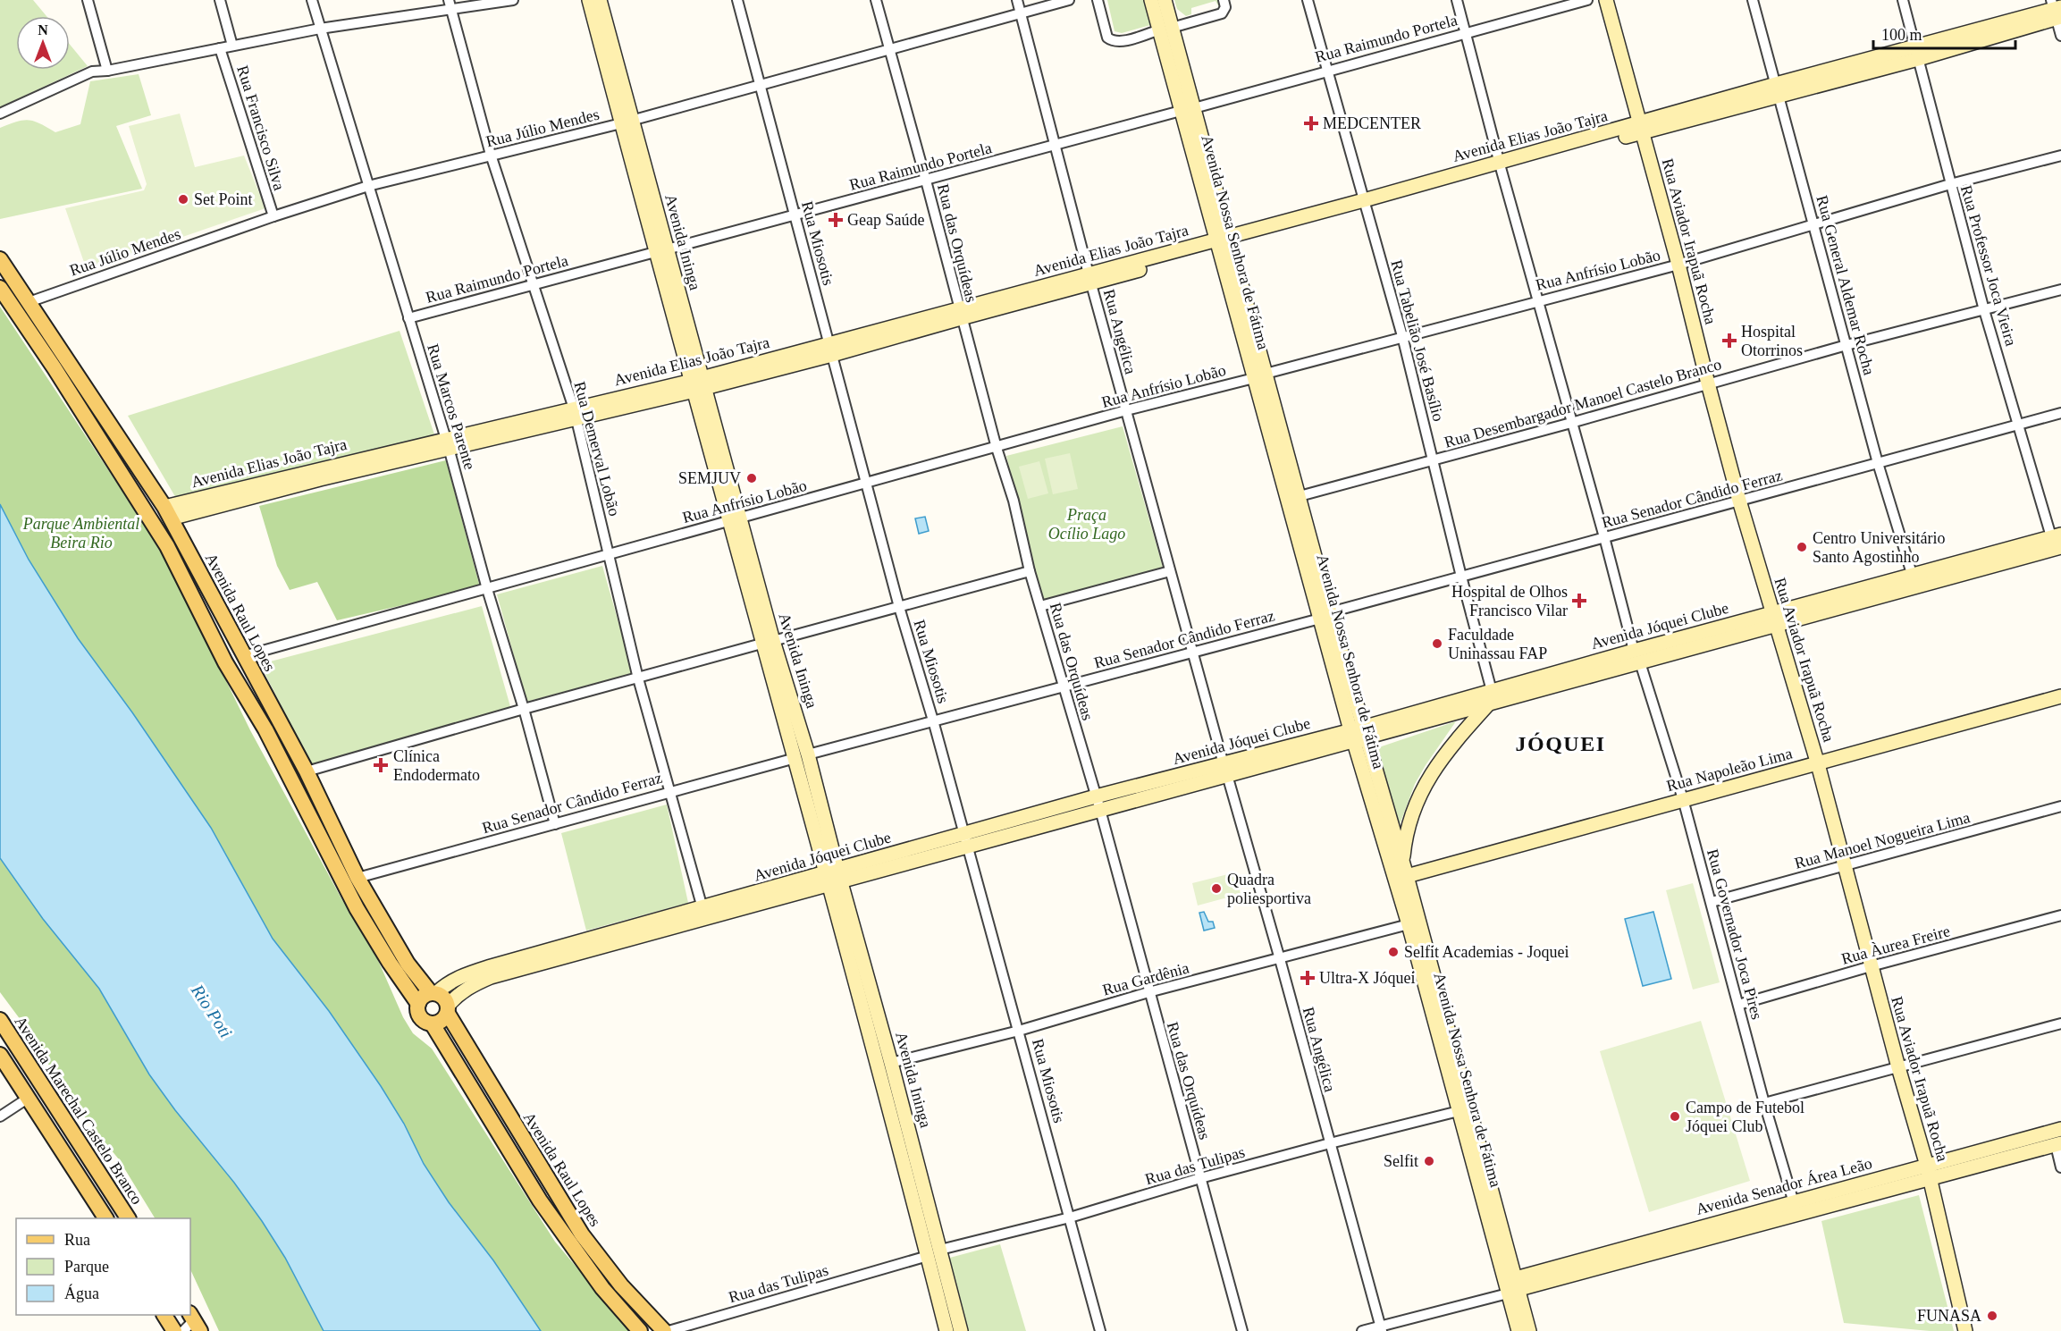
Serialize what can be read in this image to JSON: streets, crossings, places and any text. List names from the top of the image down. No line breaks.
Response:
{"streets":{"main road":["Avenida Elias João Tajra","Rua Aviador Irapuã Rocha","Avenida Ininga","Avenida Nossa Senhora de Fátima","Avenida Raul Lopes","Avenida Jóquei Clube","Rua Napoleão Lima","Avenida Marechal Castelo Branco","Avenida Senador Área Leão"],"street":["Rua Raimundo Portela","Rua Francisco Silva","Rua Júlio Mendes","Rua Miosotis","Rua das Orquídeas","Rua Professor Joca Vieira","Rua Anfrísio Lobão","Rua General Aldemar Rocha","Rua Angélica","Rua Tabelião José Basílio","Rua Desembargador Manoel Castelo Branco","Rua Marcos Parente","Rua Demerval Lobão","Rua Senador Cândido Ferraz","Rua Manoel Nogueira Lima","Rua Governador Joca Pires","Rua Àurea Freire","Rua Gardênia","Rua das Tulipas"]},"crossings":[["Rua Raimundo Portela","Avenida Ininga"],["Rua Raimundo Portela","Avenida Nossa Senhora de Fátima"],["Rua Raimundo Portela","Rua Miosotis"],["Rua Raimundo Portela","Rua das Orquídeas"],["Rua Raimundo Portela","Rua Angélica"],["Rua Raimundo Portela","Rua Tabelião José Basílio"],["Rua Raimundo Portela","Rua Marcos Parente"],["Rua Raimundo Portela","Rua Demerval Lobão"],["Rua Raimundo Portela","Rua Governador Joca Pires"],["Rua Francisco Silva","Rua Júlio Mendes"],["Rua Júlio Mendes","Avenida Ininga"],["Rua Júlio Mendes","Rua Miosotis"],["Rua Júlio Mendes","Rua das Orquídeas"],["Rua Júlio Mendes","Rua Angélica"],["Rua Júlio Mendes","Rua Marcos Parente"],["Rua Júlio Mendes","Rua Demerval Lobão"],["Rua Júlio Mendes","Avenida Raul Lopes"],["Avenida Elias João Tajra","Rua Aviador Irapuã Rocha"],["Avenida Elias João Tajra","Avenida Ininga"],["Avenida Elias João Tajra","Avenida Nossa Senhora de Fátima"],["Avenida Elias João Tajra","Rua Miosotis"],["Avenida Elias João Tajra","Rua das Orquídeas"],["Avenida Elias João Tajra","Rua Professor Joca Vieira"],["Avenida Elias João Tajra","Rua General Aldemar Rocha"],["Avenida Elias João Tajra","Rua Angélica"],["Avenida Elias João Tajra","Rua Tabelião José Basílio"],["Avenida Elias João Tajra","Rua Marcos Parente"],["Avenida Elias João Tajra","Rua Demerval Lobão"],["Avenida Elias João Tajra","Avenida Raul Lopes"],["Avenida Elias João Tajra","Rua Governador Joca Pires"],["Rua Aviador Irapuã Rocha","Rua Anfrísio Lobão"],["Rua Aviador Irapuã Rocha","Rua Desembargador Manoel Castelo Branco"],["Rua Aviador Irapuã Rocha","Rua Senador Cândido Ferraz"],["Rua Aviador Irapuã Rocha","Avenida Jóquei Clube"],["Rua Aviador Irapuã Rocha","Rua Napoleão Lima"],["Rua Aviador Irapuã Rocha","Rua Manoel Nogueira Lima"],["Rua Aviador Irapuã Rocha","Rua Àurea Freire"],["Rua Aviador Irapuã Rocha","Avenida Senador Área Leão"],["Avenida Ininga","Rua Anfrísio Lobão"],["Avenida Ininga","Rua Senador Cândido Ferraz"],["Avenida Ininga","Avenida Jóquei Clube"],["Avenida Ininga","Rua Gardênia"],["Avenida Ininga","Rua das Tulipas"],["Avenida Nossa Senhora de Fátima","Rua Anfrísio Lobão"],["Avenida Nossa Senhora de Fátima","Rua Desembargador Manoel Castelo Branco"],["Avenida Nossa Senhora de Fátima","Rua Senador Cândido Ferraz"],["Avenida Nossa Senhora de Fátima","Avenida Jóquei Clube"],["Avenida Nossa Senhora de Fátima","Rua Napoleão Lima"],["Avenida Nossa Senhora de Fátima","Rua Gardênia"],["Avenida Nossa Senhora de Fátima","Rua das Tulipas"],["Avenida Nossa Senhora de Fátima","Avenida Senador Área Leão"],["Rua Miosotis","Rua Anfrísio Lobão"],["Rua Miosotis","Rua Senador Cândido Ferraz"],["Rua Miosotis","Avenida Jóquei Clube"],["Rua Miosotis","Rua Gardênia"],["Rua Miosotis","Rua das Tulipas"],["Rua das Orquídeas","Rua Anfrísio Lobão"],["Rua das Orquídeas","Rua Senador Cândido Ferraz"],["Rua das Orquídeas","Avenida Jóquei Clube"],["Rua das Orquídeas","Rua Gardênia"],["Rua das Orquídeas","Rua das Tulipas"],["Rua Professor Joca Vieira","Rua Anfrísio Lobão"],["Rua Professor Joca Vieira","Rua Desembargador Manoel Castelo Branco"],["Rua Professor Joca Vieira","Rua Senador Cândido Ferraz"],["Rua Professor Joca Vieira","Avenida Jóquei Clube"],["Rua Anfrísio Lobão","Rua General Aldemar Rocha"],["Rua Anfrísio Lobão","Rua Angélica"],["Rua Anfrísio Lobão","Rua Tabelião José Basílio"],["Rua Anfrísio Lobão","Rua Marcos Parente"],["Rua Anfrísio Lobão","Rua Demerval Lobão"],["Rua Anfrísio Lobão","Avenida Raul Lopes"],["Rua Anfrísio Lobão","Rua Governador Joca Pires"],["Rua General Aldemar Rocha","Rua Desembargador Manoel Castelo Branco"],["Rua General Aldemar Rocha","Rua Senador Cândido Ferraz"],["Rua General Aldemar Rocha","Avenida Jóquei Clube"],["Rua Angélica","Rua Senador Cândido Ferraz"],["Rua Angélica","Avenida Jóquei Clube"],["Rua Angélica","Rua Gardênia"],["Rua Angélica","Rua das Tulipas"],["Rua Angélica","Avenida Senador Área Leão"],["Rua Tabelião José Basílio","Rua Desembargador Manoel Castelo Branco"],["Rua Tabelião José Basílio","Rua Senador Cândido Ferraz"],["Rua Tabelião José Basílio","Avenida Jóquei Clube"],["Rua Desembargador Manoel Castelo Branco","Rua Governador Joca Pires"],["Rua Marcos Parente","Rua Senador Cândido Ferraz"],["Rua Demerval Lobão","Rua Senador Cândido Ferraz"],["Rua Demerval Lobão","Avenida Jóquei Clube"],["Rua Senador Cândido Ferraz","Avenida Raul Lopes"],["Rua Senador Cândido Ferraz","Rua Governador Joca Pires"],["Avenida Raul Lopes","Avenida Jóquei Clube"],["Avenida Jóquei Clube","Rua Governador Joca Pires"],["Rua Napoleão Lima","Rua Governador Joca Pires"],["Rua Manoel Nogueira Lima","Rua Governador Joca Pires"],["Rua Governador Joca Pires","Rua Àurea Freire"],["Rua Governador Joca Pires","Avenida Senador Área Leão"]],"districts":["JÓQUEI"],"water":["Rio Poti"],"parks":["Praça Ocílio Lago","Parque Ambiental Beira Rio"],"places":{"health":["MEDCENTER","Geap Saúde","Hospital Otorrinos","Hospital de Olhos Francisco Vilar","Clínica Endodermato","Ultra-X Jóquei"],"other":["Set Point","SEMJUV","Centro Universitário Santo Agostinho","Faculdade Uninassau FAP","Quadra poliesportiva","Selfit Academias - Joquei","Campo de Futebol Jóquei Club","Selfit","FUNASA"]},"legend":["Rua","Parque","Água"],"scale_bar":"100 m","north":"top"}
